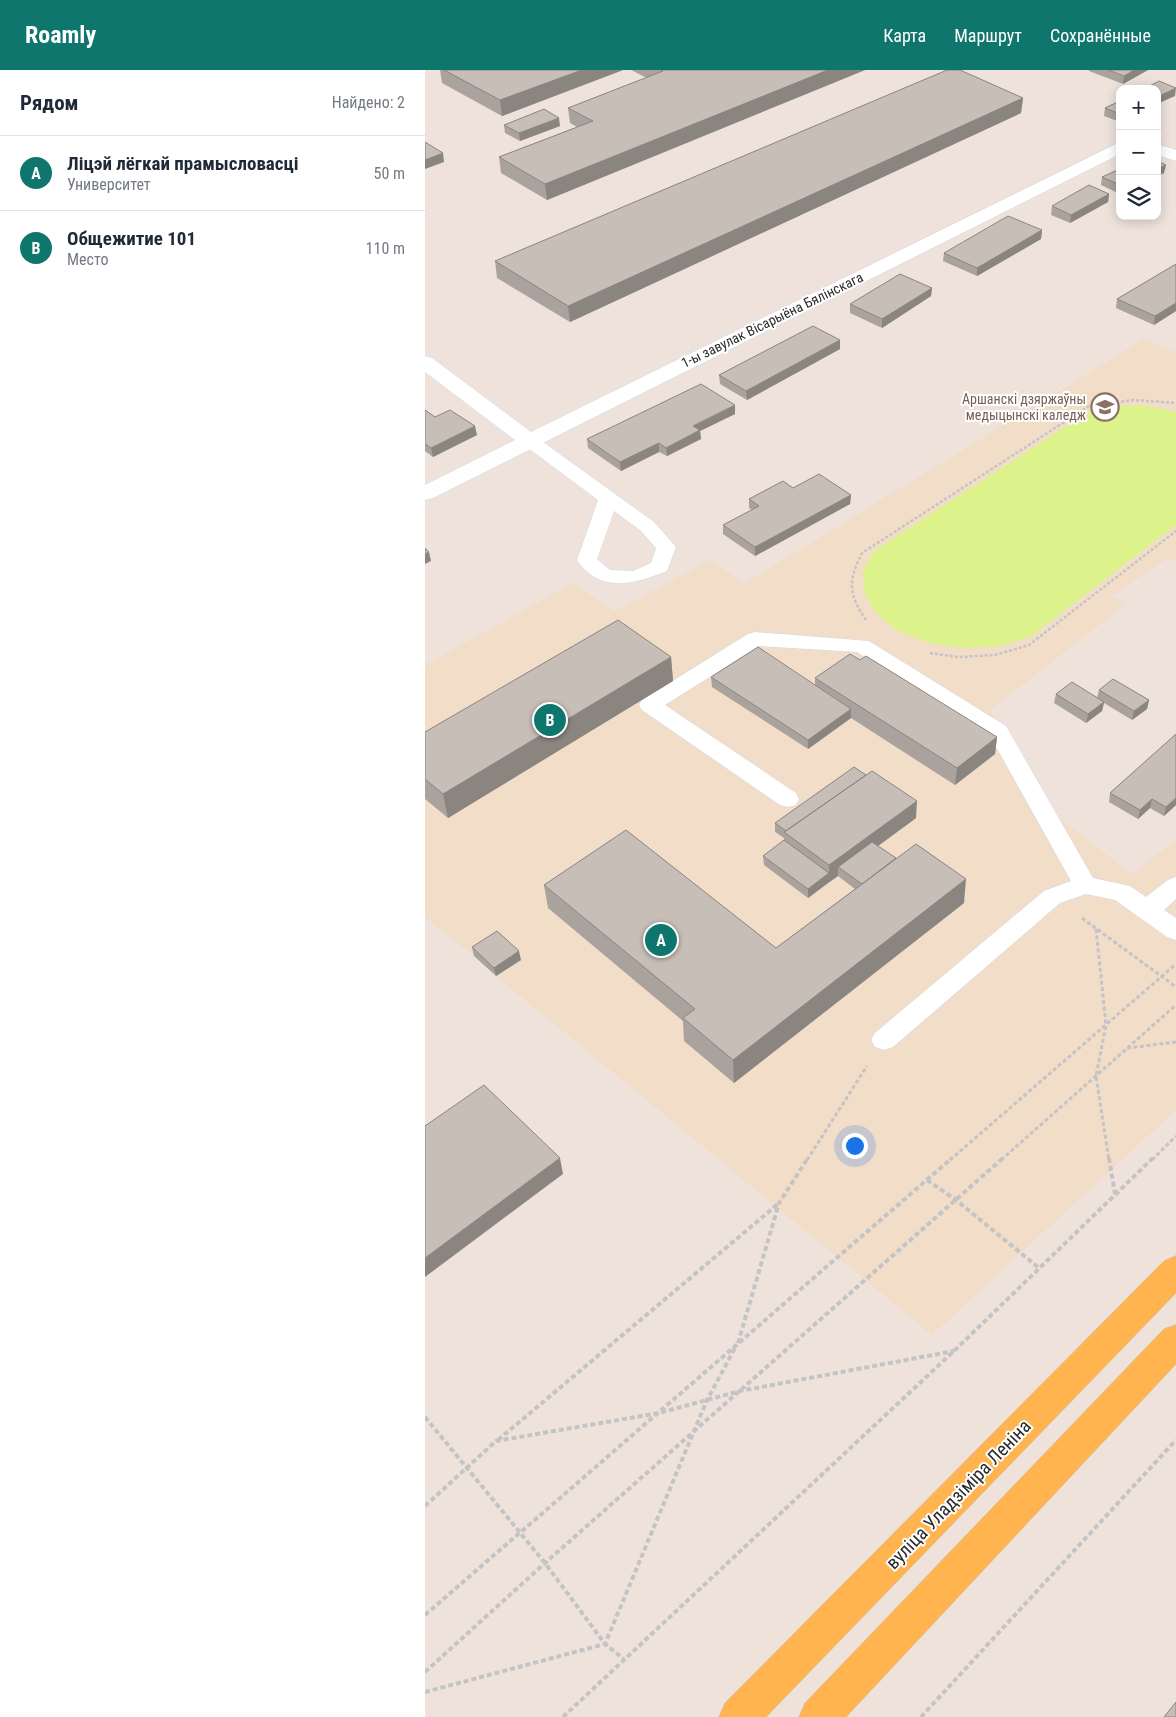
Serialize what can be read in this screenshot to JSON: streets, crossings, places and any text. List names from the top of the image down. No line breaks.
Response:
{"streets":{"main road":["вуліца Уладзіміра Леніна"],"street":["1-ы завулак Вісарыёна Бялінскага"]},"places":{"school or university":["Аршанскі дзяржаўны медыцынскі каледж"]},"page":{"header":"Roamly","nav":["Карта","Маршрут","Сохранённые"],"heading":["Рядом","Найдено: 2"],"map_buttons":["+","−"],"list":[{"mark":"A","name":"Ліцэй лёгкай прамысловасці","note":"Университет","value":"50 m"},{"mark":"B","name":"Общежитие 101","note":"Место","value":"110 m"}],"pins":["B","A"]}}
